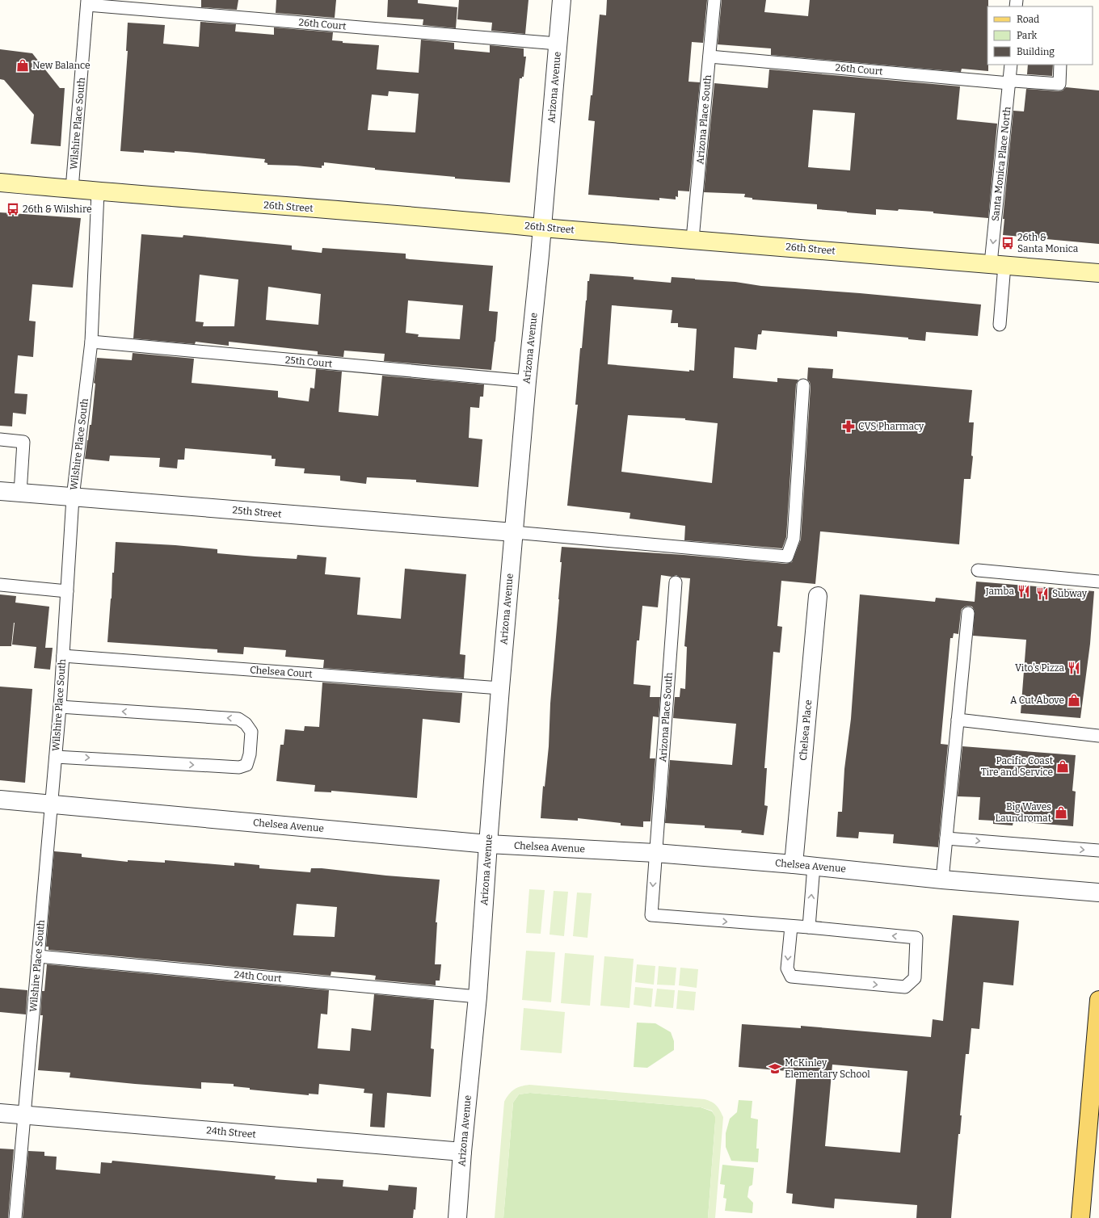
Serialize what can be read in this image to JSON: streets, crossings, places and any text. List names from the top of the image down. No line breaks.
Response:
{"streets":{"main road":["26th Street"],"street":["Arizona Avenue","25th Street","Chelsea Place","Chelsea Avenue","24th Street"],"lane":["26th Court","Arizona Place South","Wilshire Place South","Santa Monica Place North","25th Court","Chelsea Court","24th Court"]},"crossings":[["26th Court","Arizona Avenue"],["26th Court","Arizona Place South"],["26th Court","Wilshire Place South"],["26th Court","Santa Monica Place North"],["Arizona Avenue","26th Street"],["Arizona Avenue","25th Court"],["Arizona Avenue","25th Street"],["Arizona Avenue","Chelsea Court"],["Arizona Avenue","Chelsea Avenue"],["Arizona Avenue","24th Court"],["Arizona Avenue","24th Street"],["Arizona Place South","26th Street"],["Arizona Place South","Chelsea Avenue"],["Wilshire Place South","26th Street"],["Wilshire Place South","25th Court"],["Wilshire Place South","25th Street"],["Wilshire Place South","Chelsea Court"],["Wilshire Place South","Chelsea Avenue"],["Wilshire Place South","24th Court"],["Wilshire Place South","24th Street"],["Santa Monica Place North","26th Street"],["Chelsea Place","Chelsea Avenue"]],"one_way":["Santa Monica Place North"],"places":{"shop":["New Balance","A Cut Above","Pacific Coast Tire and Service","Big Waves Laundromat"],"bus stop":["26th & Wilshire","26th & Santa Monica"],"pharmacy":["CVS Pharmacy"],"restaurant":["Jamba","Subway","Vito's Pizza"],"school or university":["McKinley Elementary School"]},"legend":["Road","Park","Building"]}
